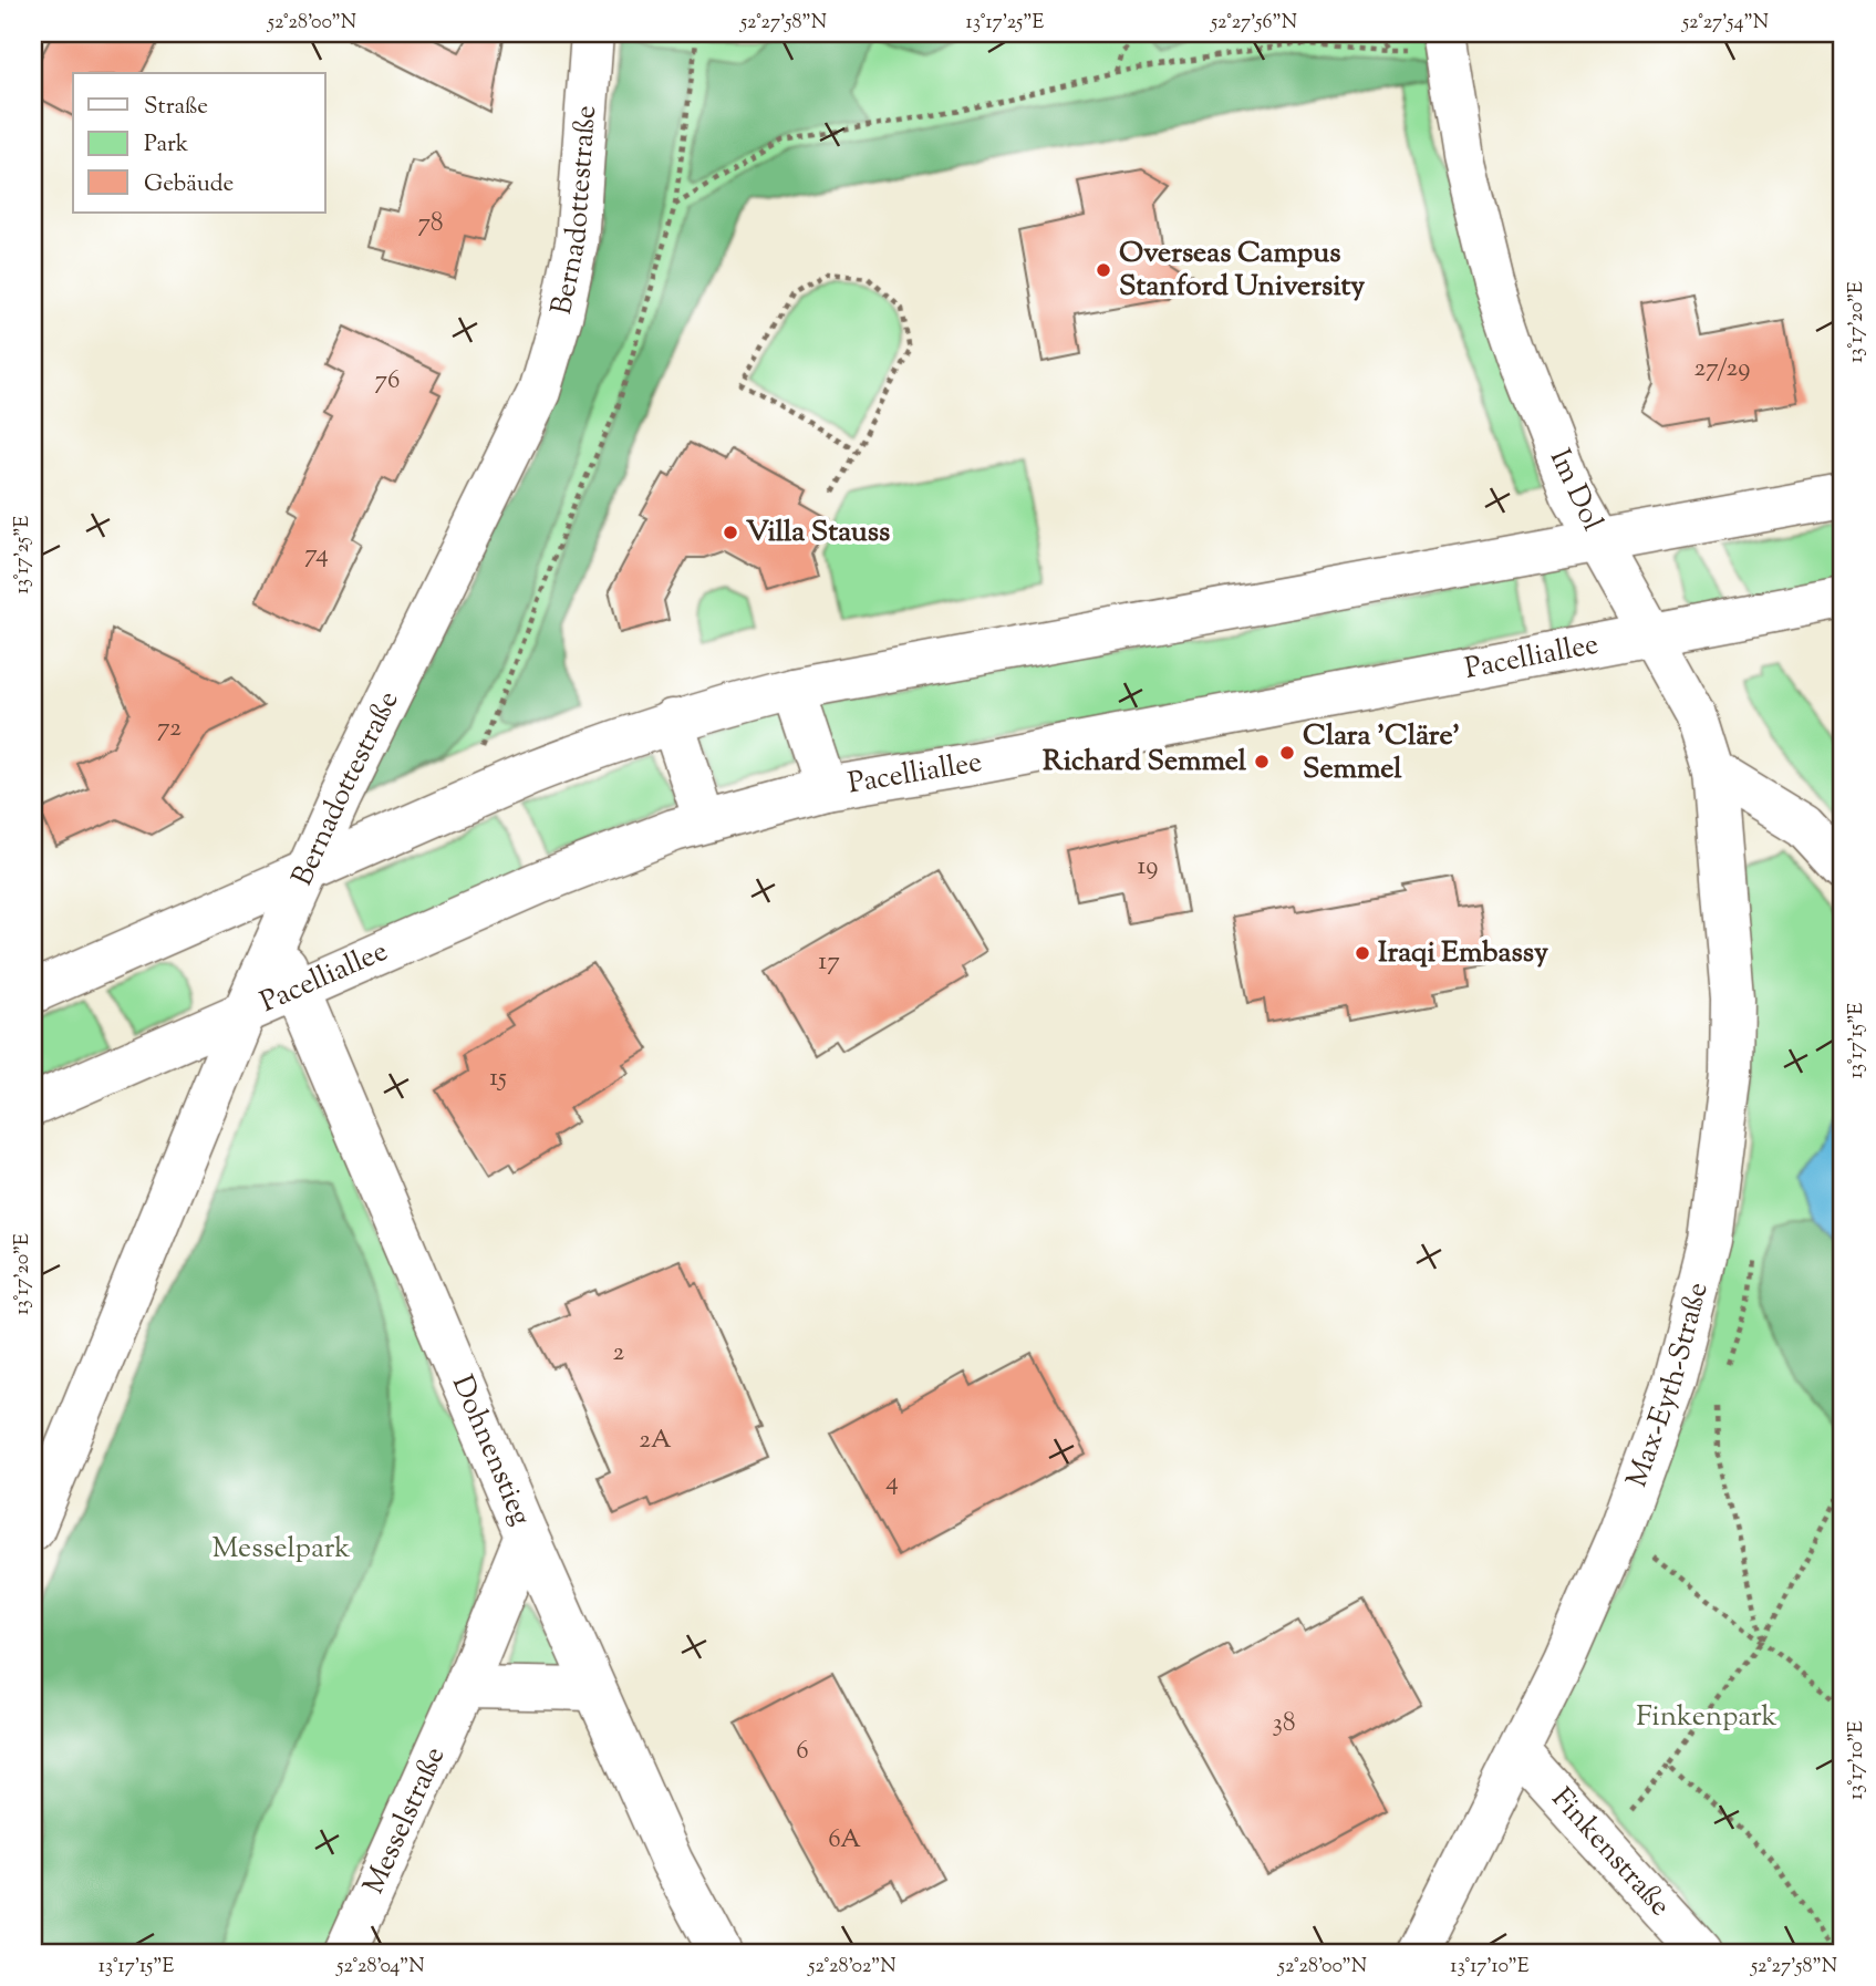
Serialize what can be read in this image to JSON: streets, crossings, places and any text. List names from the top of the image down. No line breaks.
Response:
{"streets":{"street":["Bernadottestraße","Im Dol","Pacelliallee","Max-Eyth-Straße","Dohnenstieg","Messelstraße","Finkenstraße"]},"crossings":[["Bernadottestraße","Pacelliallee"],["Bernadottestraße","Dohnenstieg"],["Im Dol","Pacelliallee"],["Im Dol","Max-Eyth-Straße"],["Pacelliallee","Dohnenstieg"],["Max-Eyth-Straße","Finkenstraße"],["Dohnenstieg","Messelstraße"]],"parks":["Messelpark","Finkenpark"],"places":["Overseas Campus Stanford University","Villa Stauss","Clara 'Cläre' Semmel","Richard Semmel","Iraqi Embassy"],"house_numbers":["78","27/29","76","74","72","19","17","15","2","2A","4","38","6","6A"],"legend":["Straße","Park","Gebäude"],"coordinates":["52°28'00\"N","52°27'58\"N","13°17'25\"E","52°27'56\"N","52°27'54\"N","13°17'20\"E","13°17'15\"E","13°17'10\"E","52°28'04\"N","52°28'02\"N"]}
